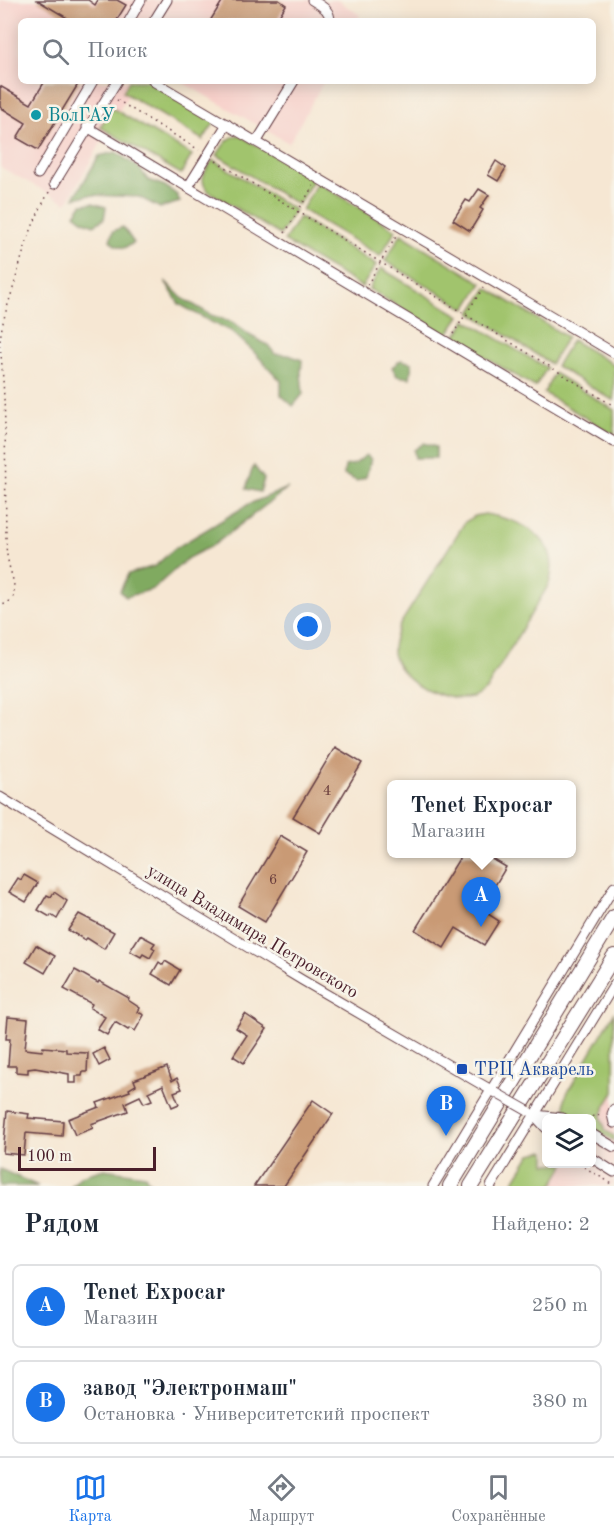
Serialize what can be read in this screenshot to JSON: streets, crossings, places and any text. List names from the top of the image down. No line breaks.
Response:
{"streets":{"street":["улица Владимира Петровского"]},"places":{"other":["ВолГАУ"],"transit":["ТРЦ Акварель"]},"house_numbers":["4","6"],"scale_bar":"100 m","page":{"search":"Поиск","popup":["Tenet Expocar","Магазин"],"pins":["A","B"],"scale":"100 m","heading":["Рядом","Найдено: 2"],"list":[{"mark":"A","name":"Tenet Expocar","note":"Магазин","value":"250 m"},{"mark":"B","name":"завод \"Электронмаш\"","note":"Остановка · Университетский проспект","value":"380 m"}],"nav":["Карта","Маршрут","Сохранённые"]}}
